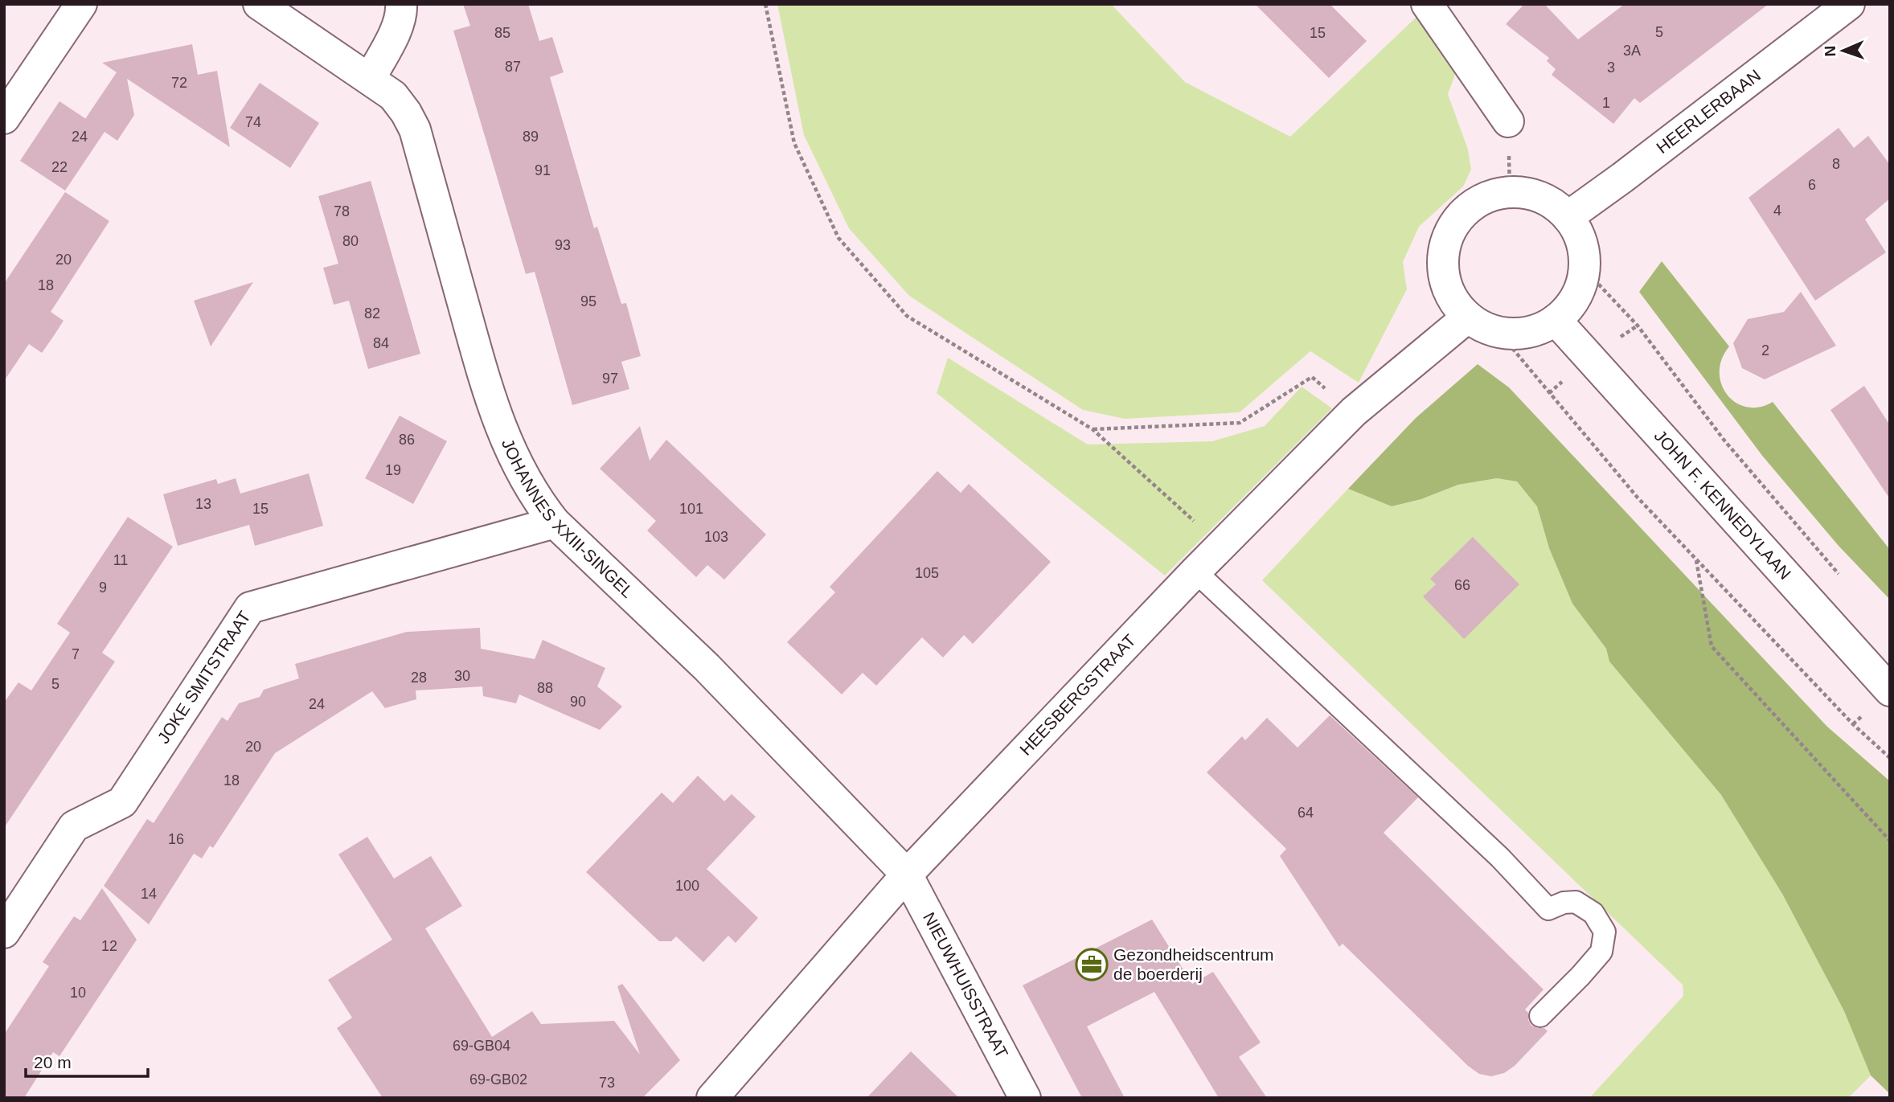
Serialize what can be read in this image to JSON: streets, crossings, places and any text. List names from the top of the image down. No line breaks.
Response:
{"streets":{"street":["HEERLERBAAN","JOHN F. KENNEDYLAAN","JOHANNES XXIII-SINGEL","JOKE SMITSTRAAT","HEESBERGSTRAAT","NIEUWHUISSTRAAT"]},"crossings":[["HEERLERBAAN","JOHN F. KENNEDYLAAN"],["HEERLERBAAN","HEESBERGSTRAAT"],["JOHN F. KENNEDYLAAN","HEESBERGSTRAAT"],["JOHANNES XXIII-SINGEL","JOKE SMITSTRAAT"],["JOHANNES XXIII-SINGEL","HEESBERGSTRAAT"],["JOHANNES XXIII-SINGEL","NIEUWHUISSTRAAT"],["HEESBERGSTRAAT","NIEUWHUISSTRAAT"]],"places":{"office":["Gezondheidscentrum de boerderij"]},"house_numbers":["5","85","15","3A","87","3","72","1","74","24","89","8","22","91","6","4","78","80","93","20","18","95","82","84","2","97","86","19","13","15","101","103","11","105","66","9","7","30","28","5","88","90","24","20","18","64","16","100","14","12","10","69-GB04","69-GB02","73"],"scale_bar":"20 m","north":"left"}
